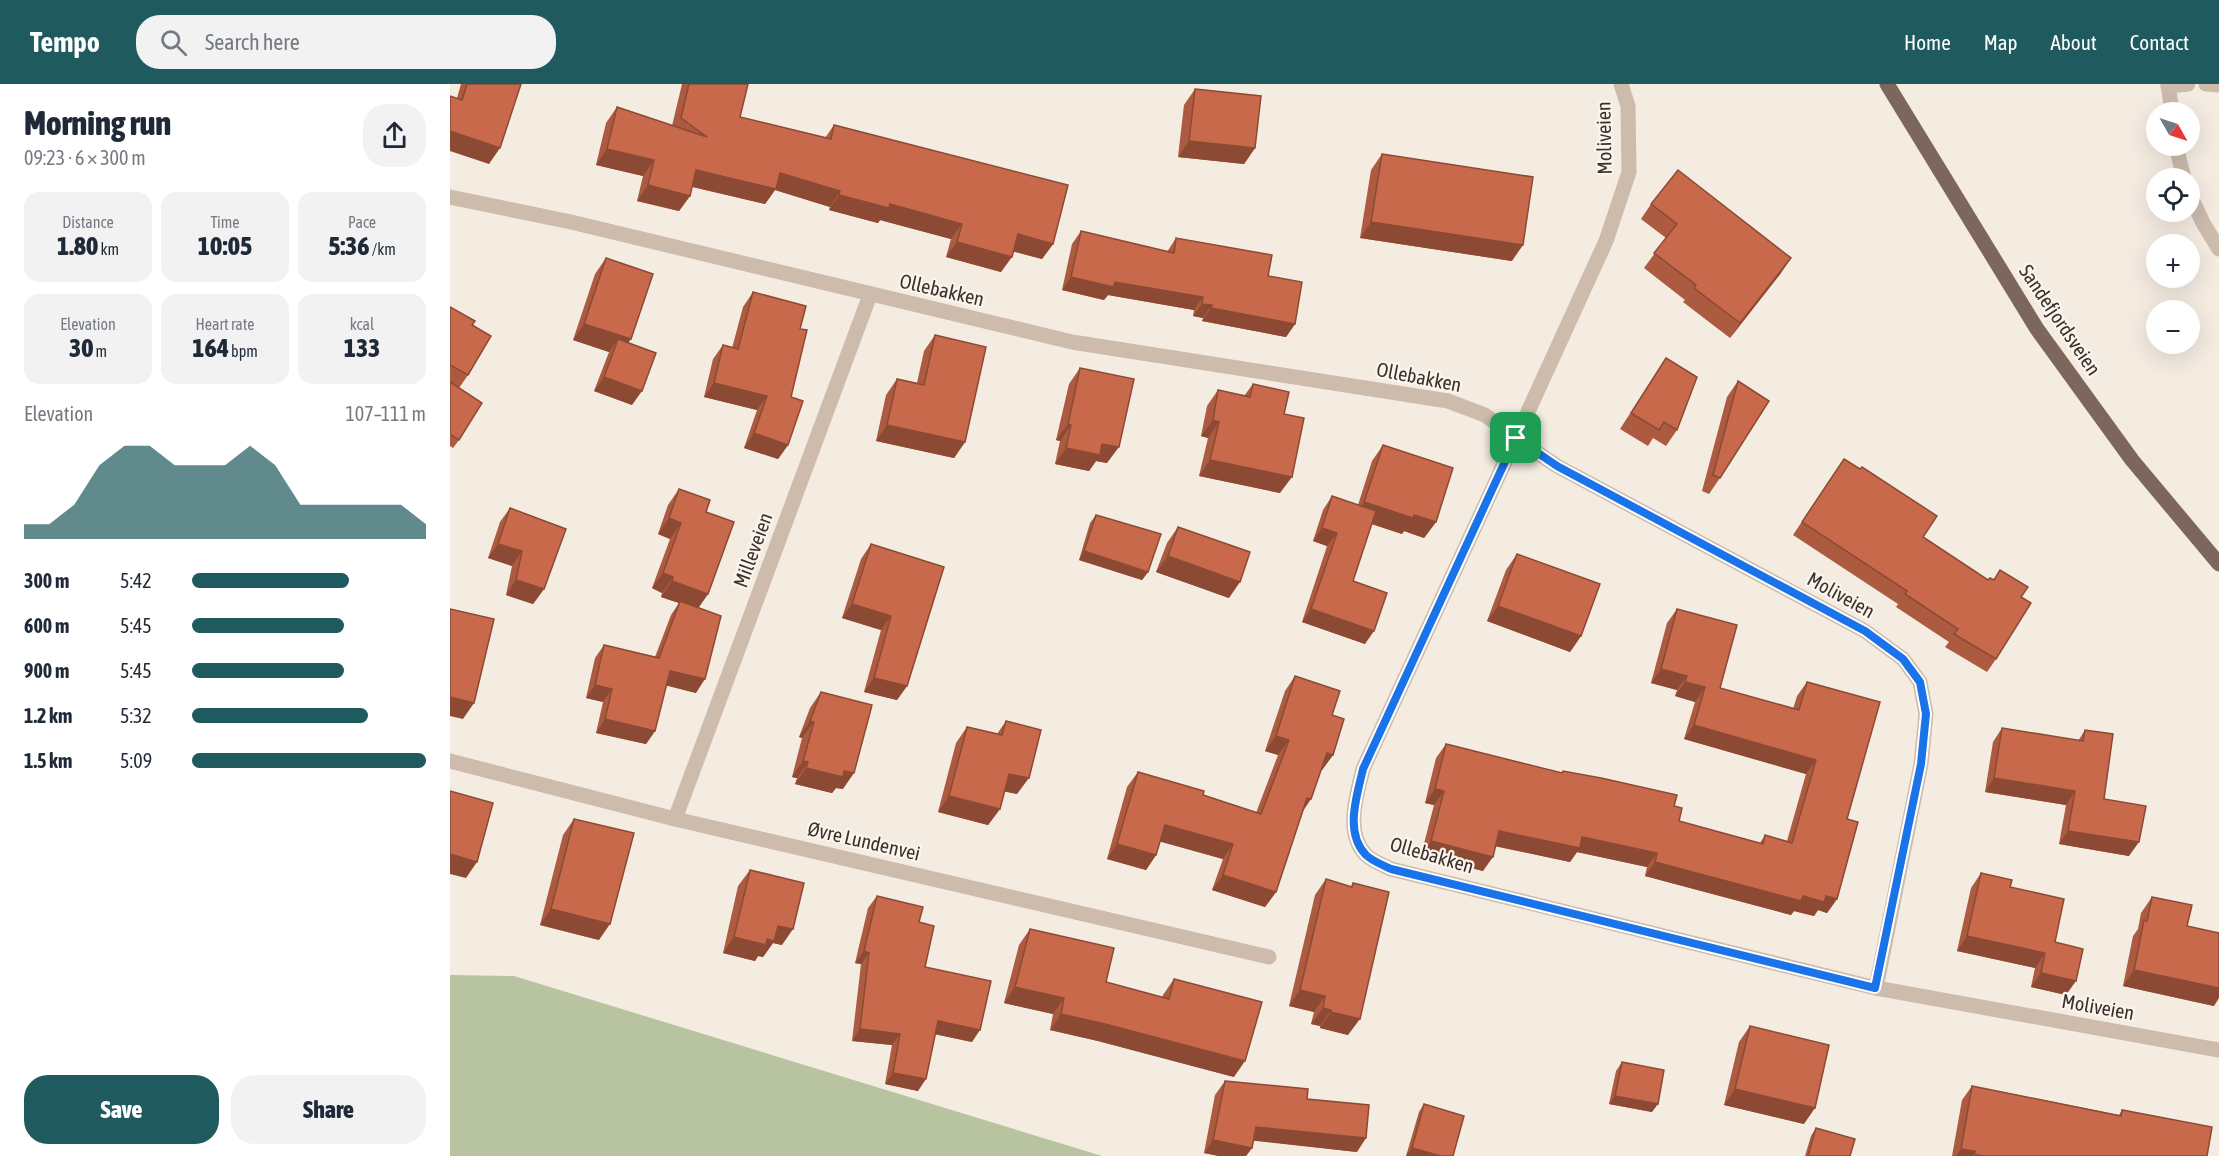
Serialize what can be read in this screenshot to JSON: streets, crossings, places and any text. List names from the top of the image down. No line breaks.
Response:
{"streets":{"main road":["Sandefjordsveien"],"street":["Moliveien","Ollebakken","Milleveien","Øvre Lundenvei"]},"crossings":[["Moliveien","Ollebakken"],["Ollebakken","Milleveien"],["Milleveien","Øvre Lundenvei"]],"north":"bottom right","page":{"header":"Tempo","search":"Search here","nav":["Home","Map","About","Contact"],"heading":["Morning run","09:23 · 6 × 300 m"],"map_buttons":["+","−"],"stats":[["Distance","1.80 km"],["Time","10:05"],["Pace","5:36 /km"],["Elevation","30 m"],["Heart rate","164 bpm"],["kcal","133"]],"chart":["Elevation","107–111 m"],"list":[{"name":"300 m","note":"5:42"},{"name":"600 m","note":"5:45"},{"name":"900 m","note":"5:45"},{"name":"1.2 km","note":"5:32"},{"name":"1.5 km","note":"5:09"}],"buttons":["Save","Share"]}}
